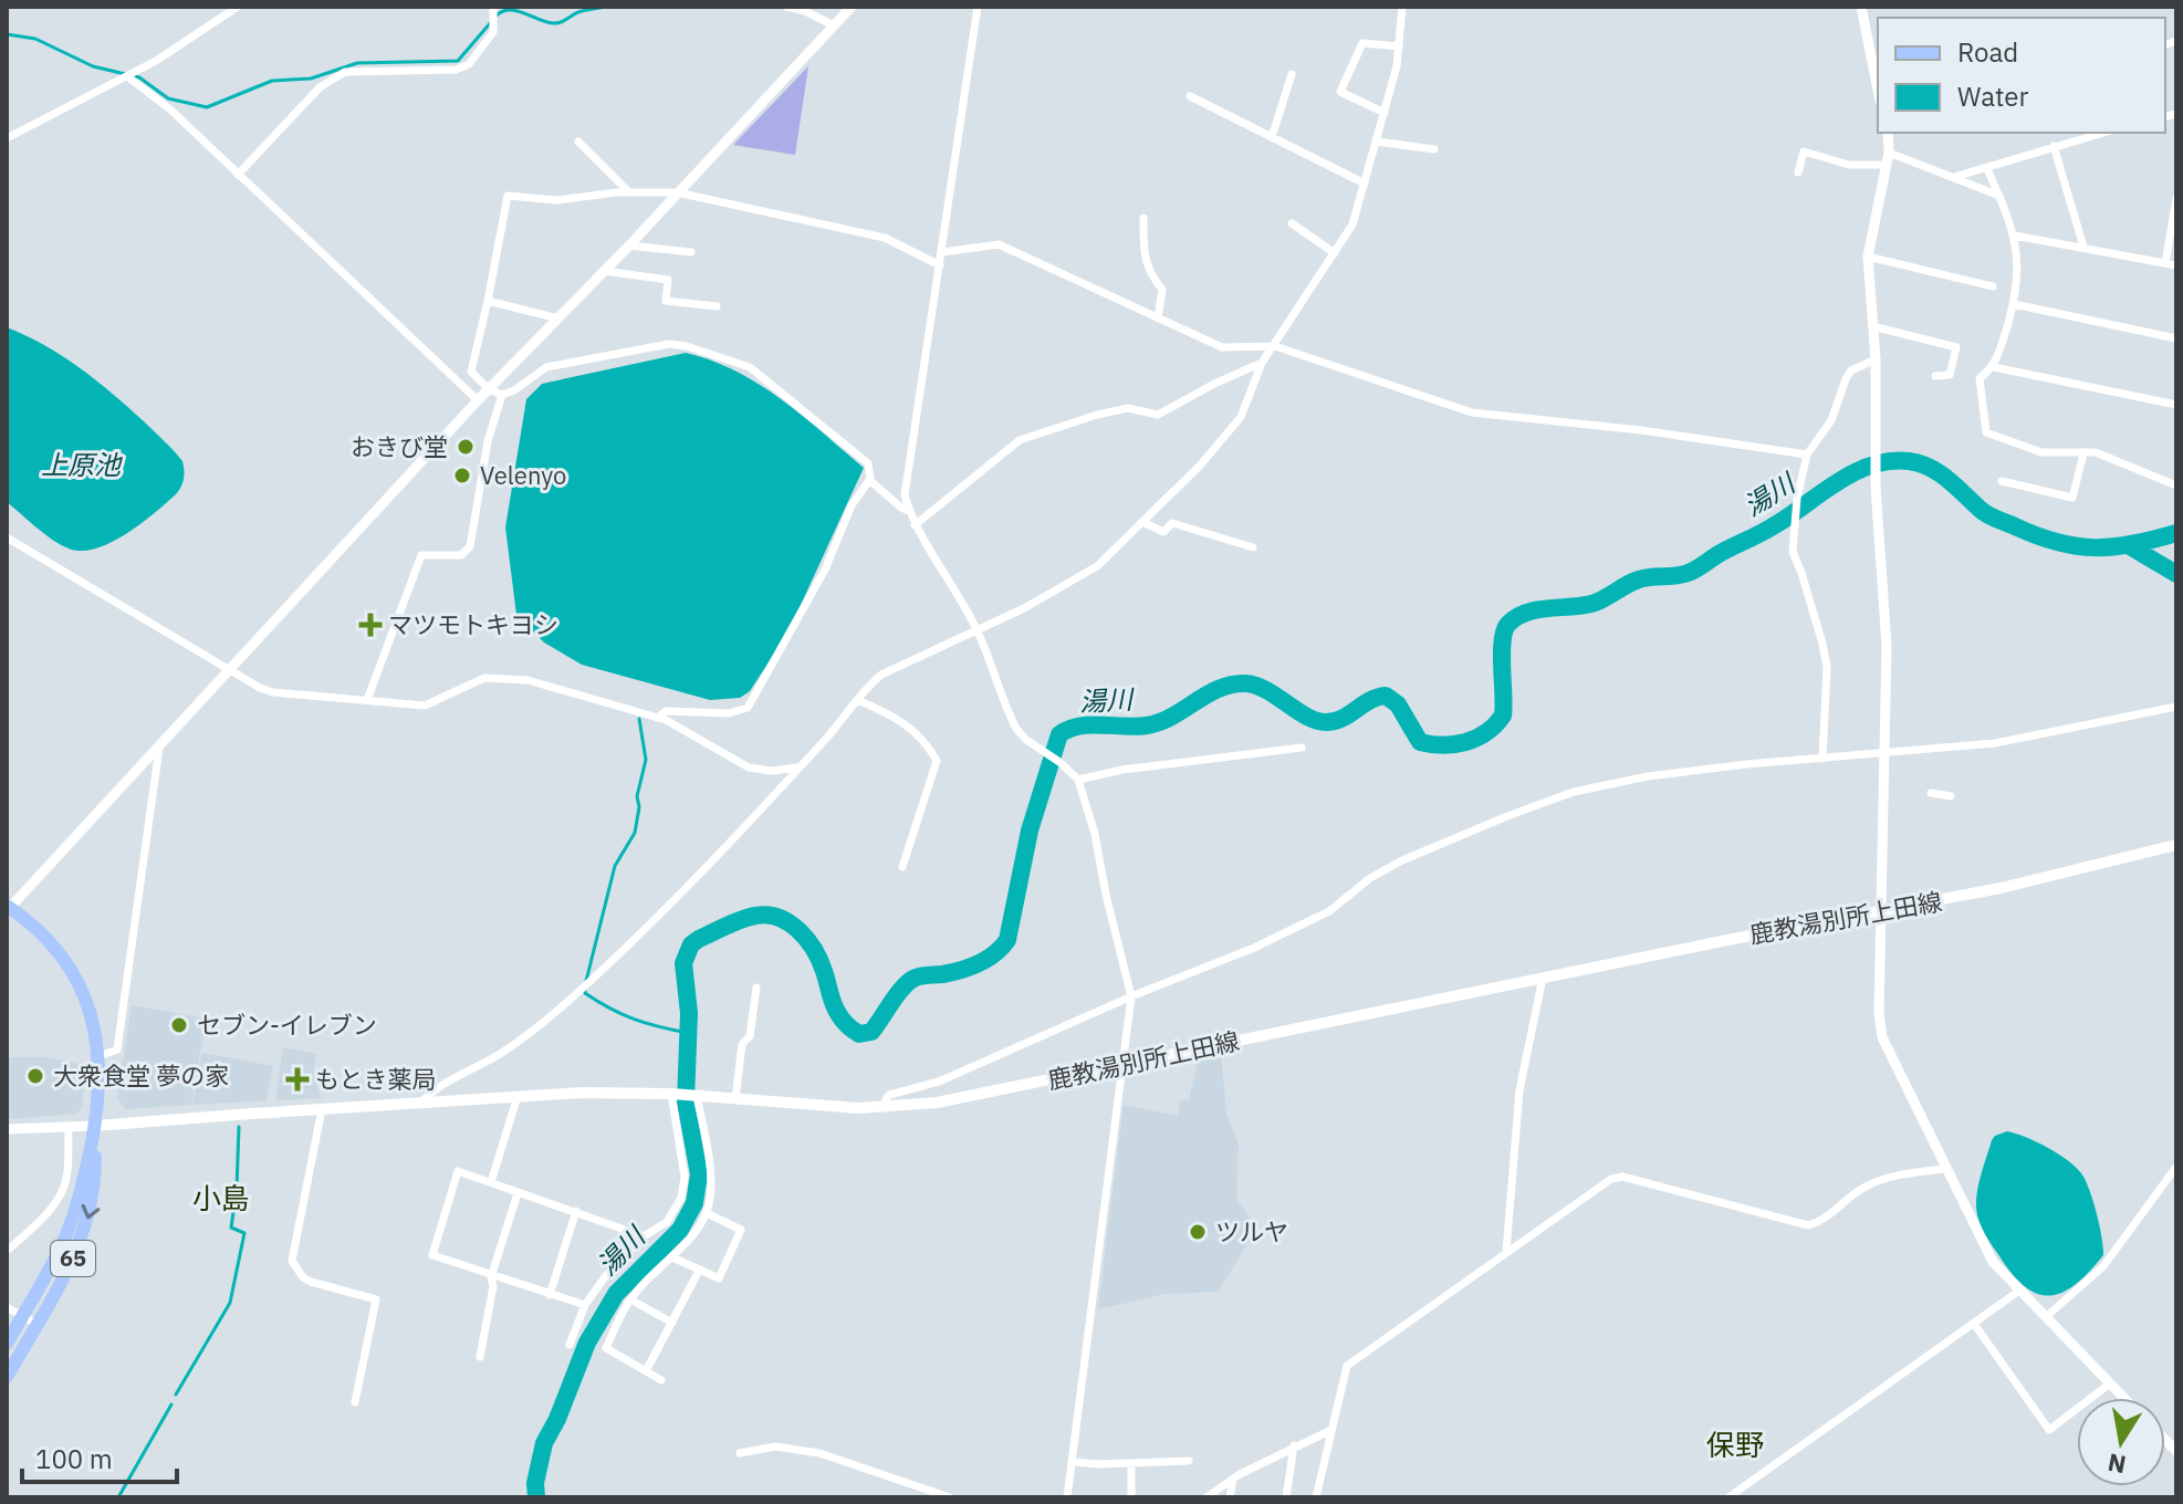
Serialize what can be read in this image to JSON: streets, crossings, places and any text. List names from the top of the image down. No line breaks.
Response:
{"streets":{"main road":["鹿教湯別所上田線","65"]},"crossings":[["鹿教湯別所上田線","65"]],"districts":["小島","保野"],"water":["上原池","湯川"],"places":{"other":["おきび堂","Velenyo","セブン-イレブン","大衆食堂 夢の家","ツルヤ"],"health":["マツモトキヨシ","もとき薬局"]},"legend":["Road","Water"],"scale_bar":"100 m","north":"bottom"}
